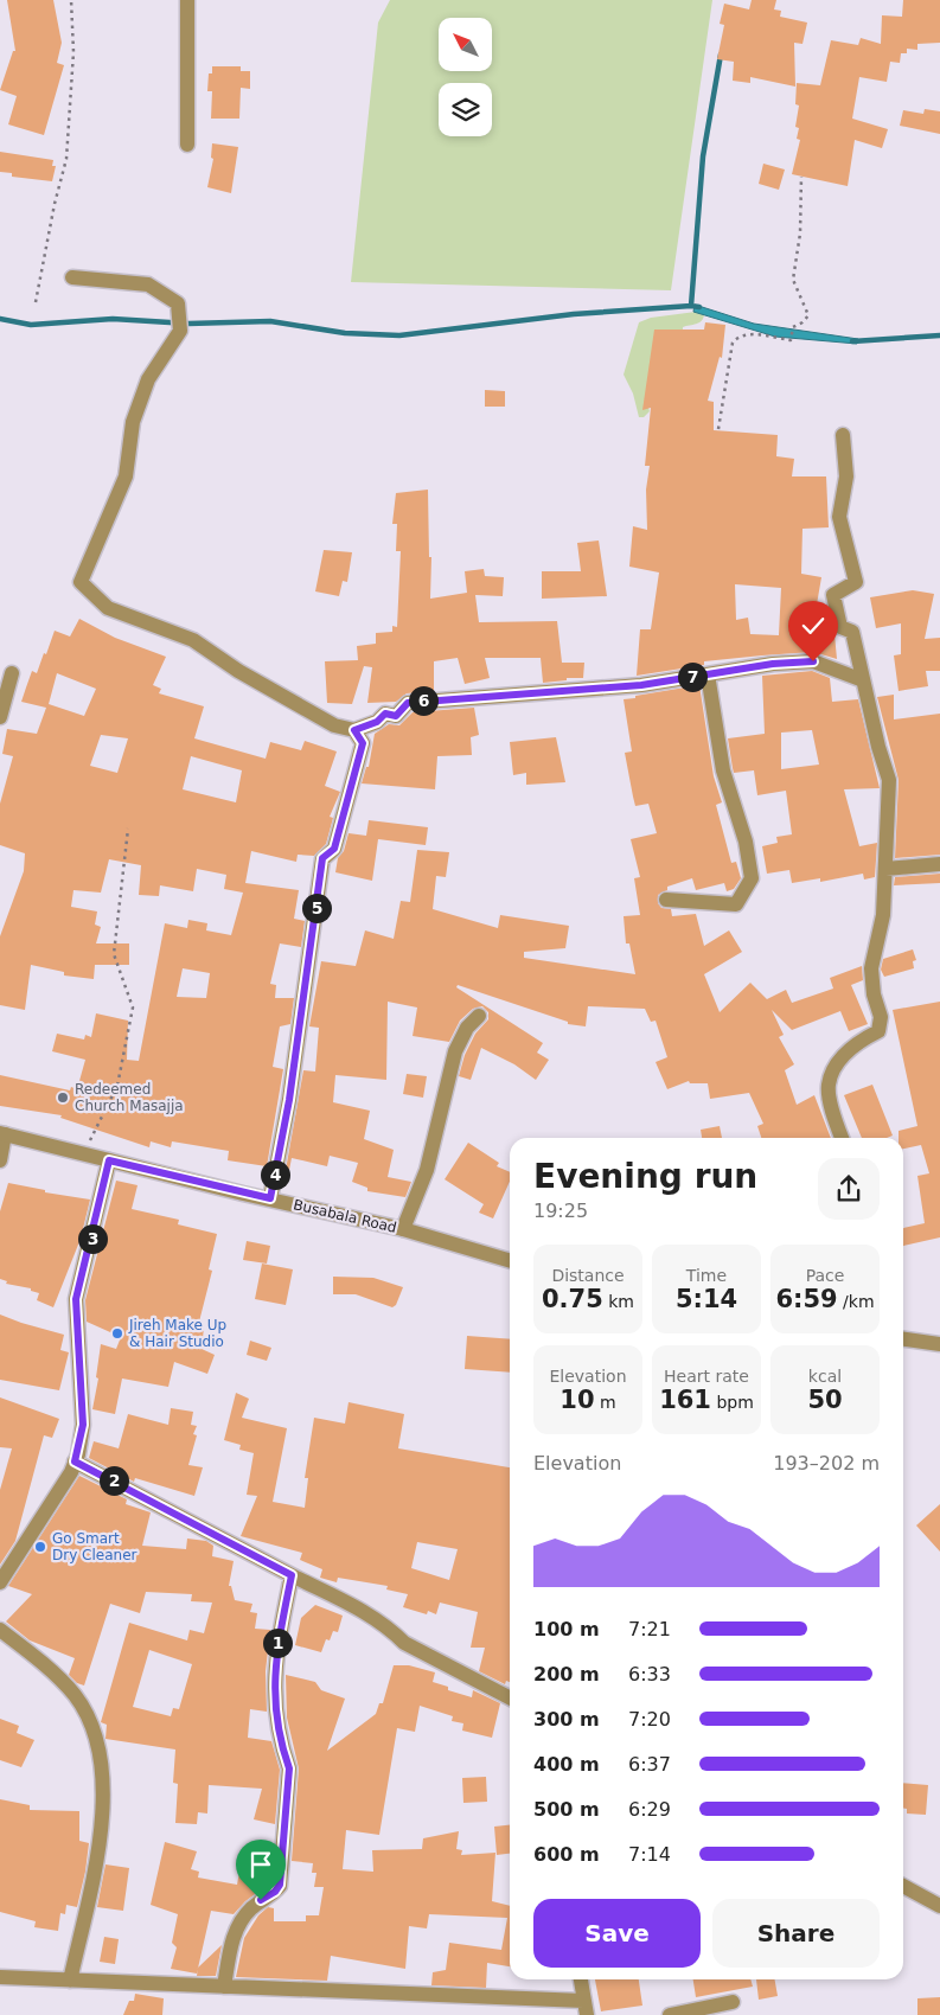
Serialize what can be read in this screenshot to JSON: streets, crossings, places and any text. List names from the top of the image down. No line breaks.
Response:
{"streets":{"street":["Busabala Road"]},"places":["Redeemed Church Masajja","Jireh Make Up & Hair Studio","Go Smart Dry Cleaner"],"north":"top left","page":{"pins":["7","6","5","4","3","2","1"],"heading":["Evening run","19:25"],"stats":[["Distance","0.75 km"],["Time","5:14"],["Pace","6:59 /km"],["Elevation","10 m"],["Heart rate","161 bpm"],["kcal","50"]],"chart":["Elevation","193–202 m"],"list":[{"name":"100 m","note":"7:21"},{"name":"200 m","note":"6:33"},{"name":"300 m","note":"7:20"},{"name":"400 m","note":"6:37"},{"name":"500 m","note":"6:29"},{"name":"600 m","note":"7:14"}],"buttons":["Save","Share"]}}
